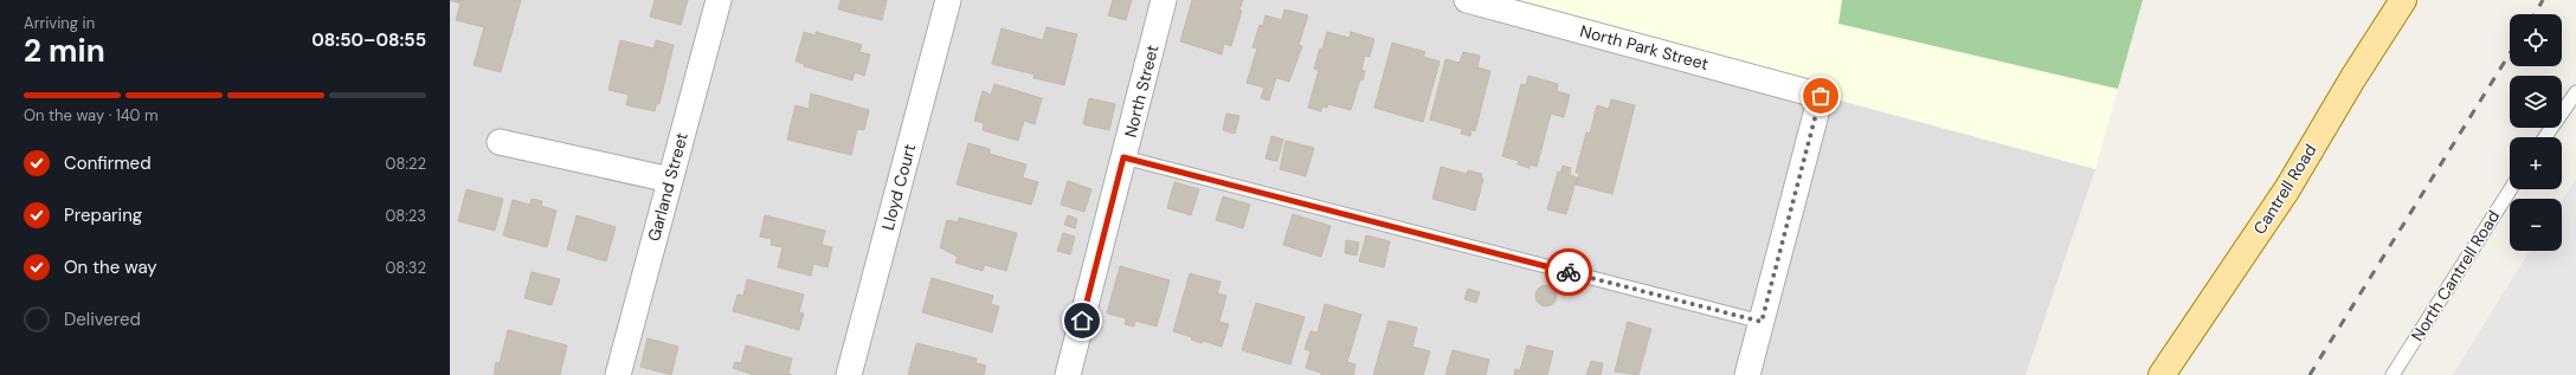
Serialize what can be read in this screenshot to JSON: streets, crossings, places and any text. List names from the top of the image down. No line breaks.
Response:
{"streets":{"main road":["Cantrell Road"],"street":["North Park Street","North Street","Garland Street","Lloyd Court"],"lane":["North Cantrell Road"]},"page":{"heading":["2 min","Arriving in","08:50–08:55"],"map_buttons":["+","−"],"bar":"On the way · 140 m","list":[["Confirmed","08:22"],["Preparing","08:23"],["On the way","08:32"],"Delivered"]}}
